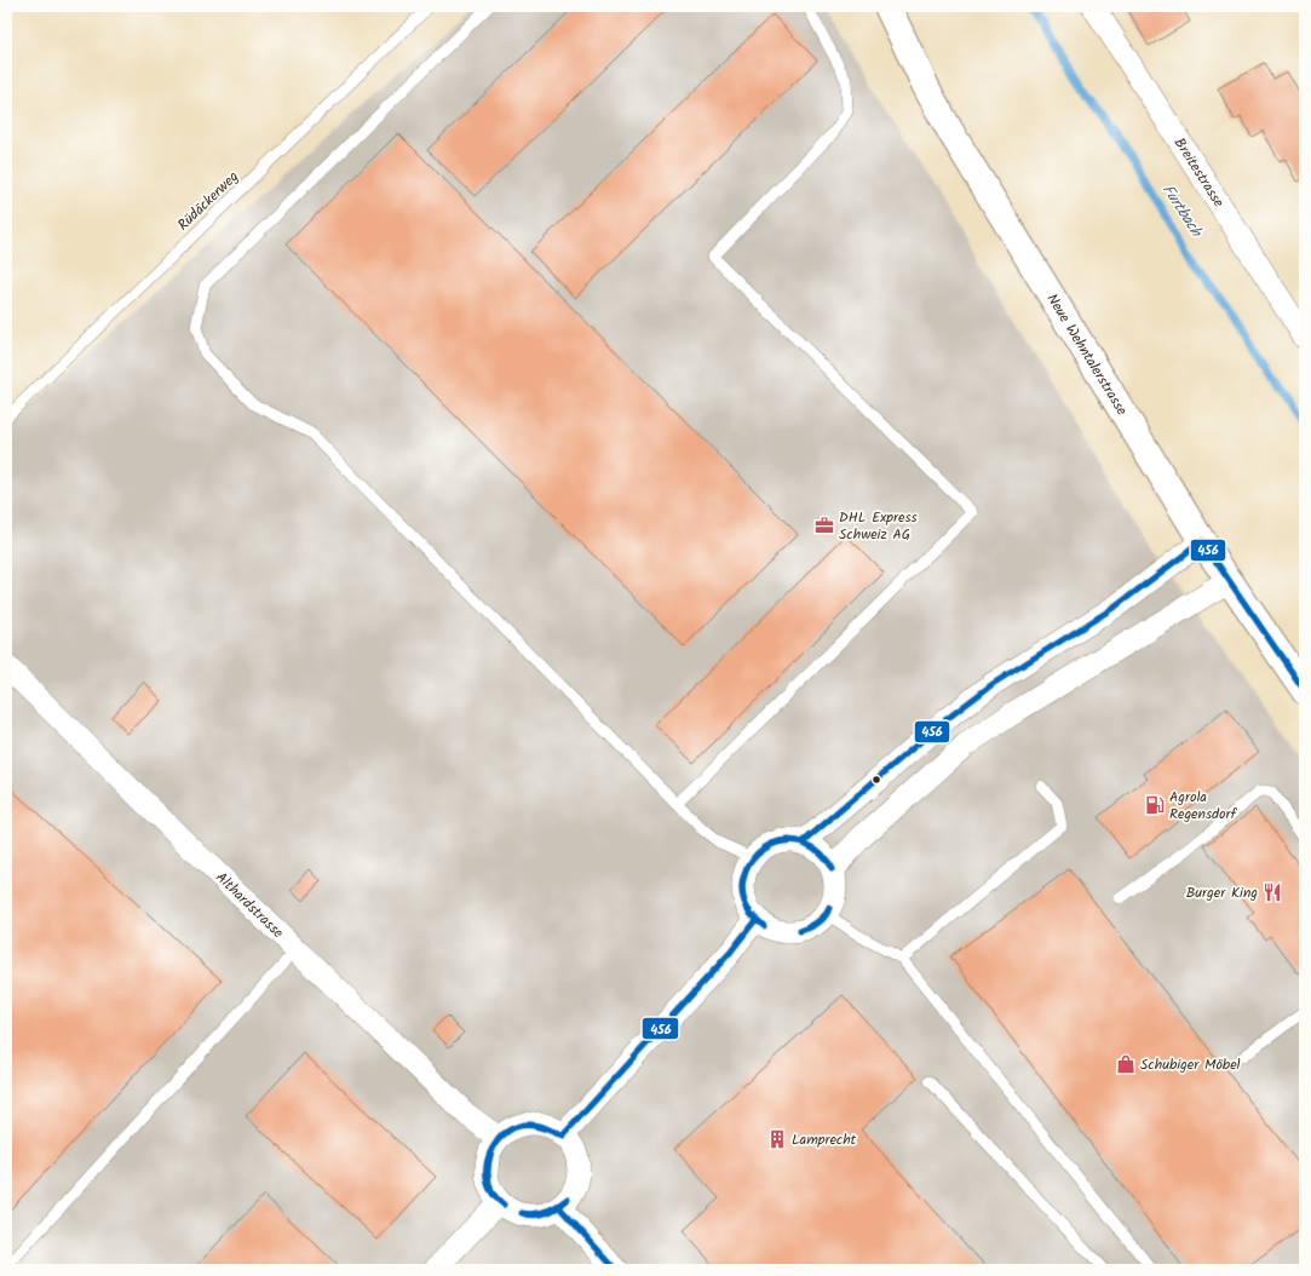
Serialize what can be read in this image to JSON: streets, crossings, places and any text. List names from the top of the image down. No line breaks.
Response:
{"streets":{"main road":["Neue Wehntalerstrasse"],"street":["Breitestrasse","Althardstrasse"],"lane":["Rüdäckerweg"]},"water":["Furtbach"],"places":{"office":["DHL Express Schweiz AG"],"fuel station":["Agrola Regensdorf"],"restaurant":["Burger King"],"shop":["Schubiger Möbel"],"building":["Lamprecht"]},"lines":["transit line 456"]}
